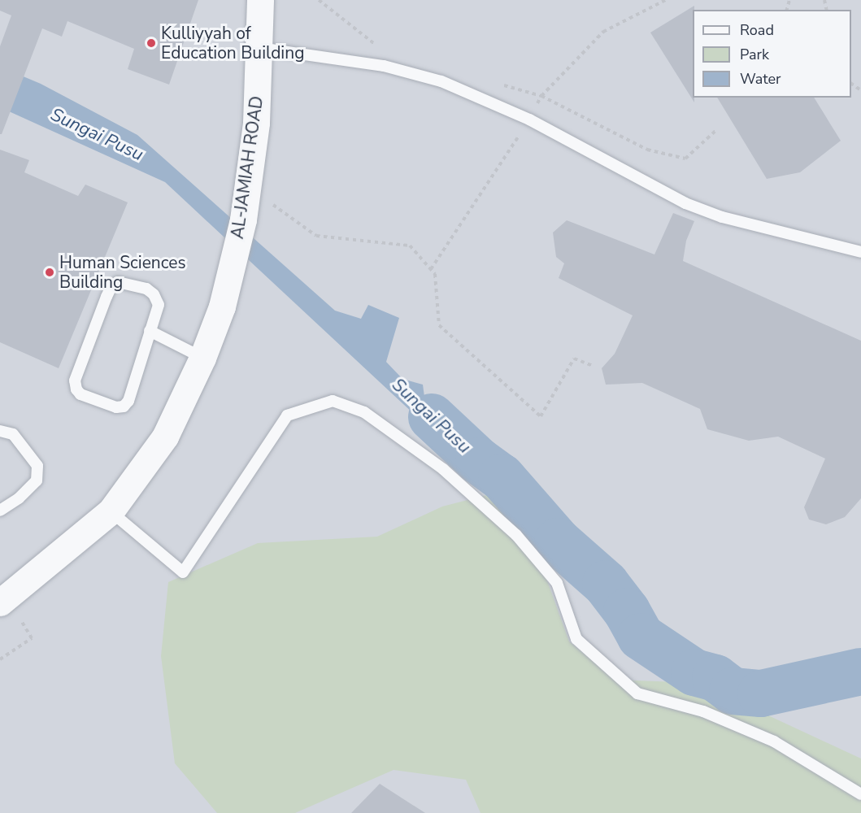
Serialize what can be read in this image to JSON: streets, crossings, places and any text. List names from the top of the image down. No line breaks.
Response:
{"streets":{"street":["AL-JAMIAH ROAD"]},"water":["Sungai Pusu"],"places":["Kulliyyah of Education Building","Human Sciences Building"],"legend":["Road","Park","Water"]}
